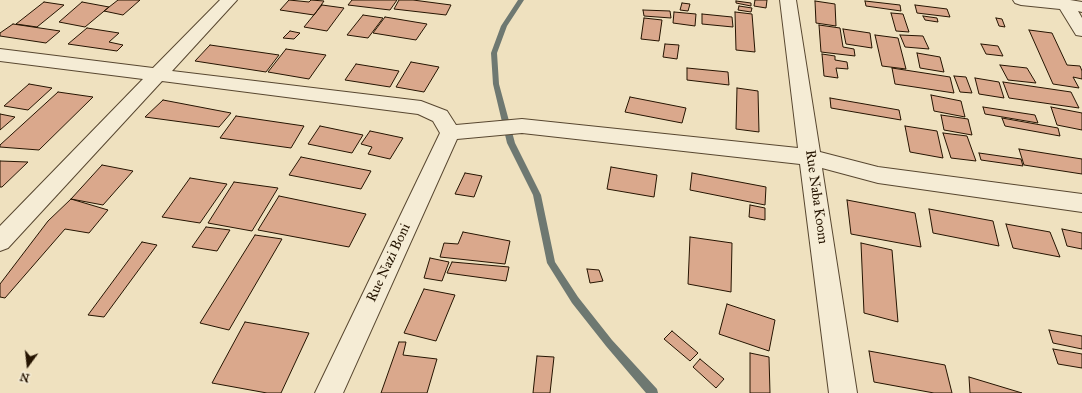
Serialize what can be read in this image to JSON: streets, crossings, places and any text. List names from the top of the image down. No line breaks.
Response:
{"streets":{"street":["Rue Naba Koom","Rue Nazi Boni"]},"north":"bottom"}
